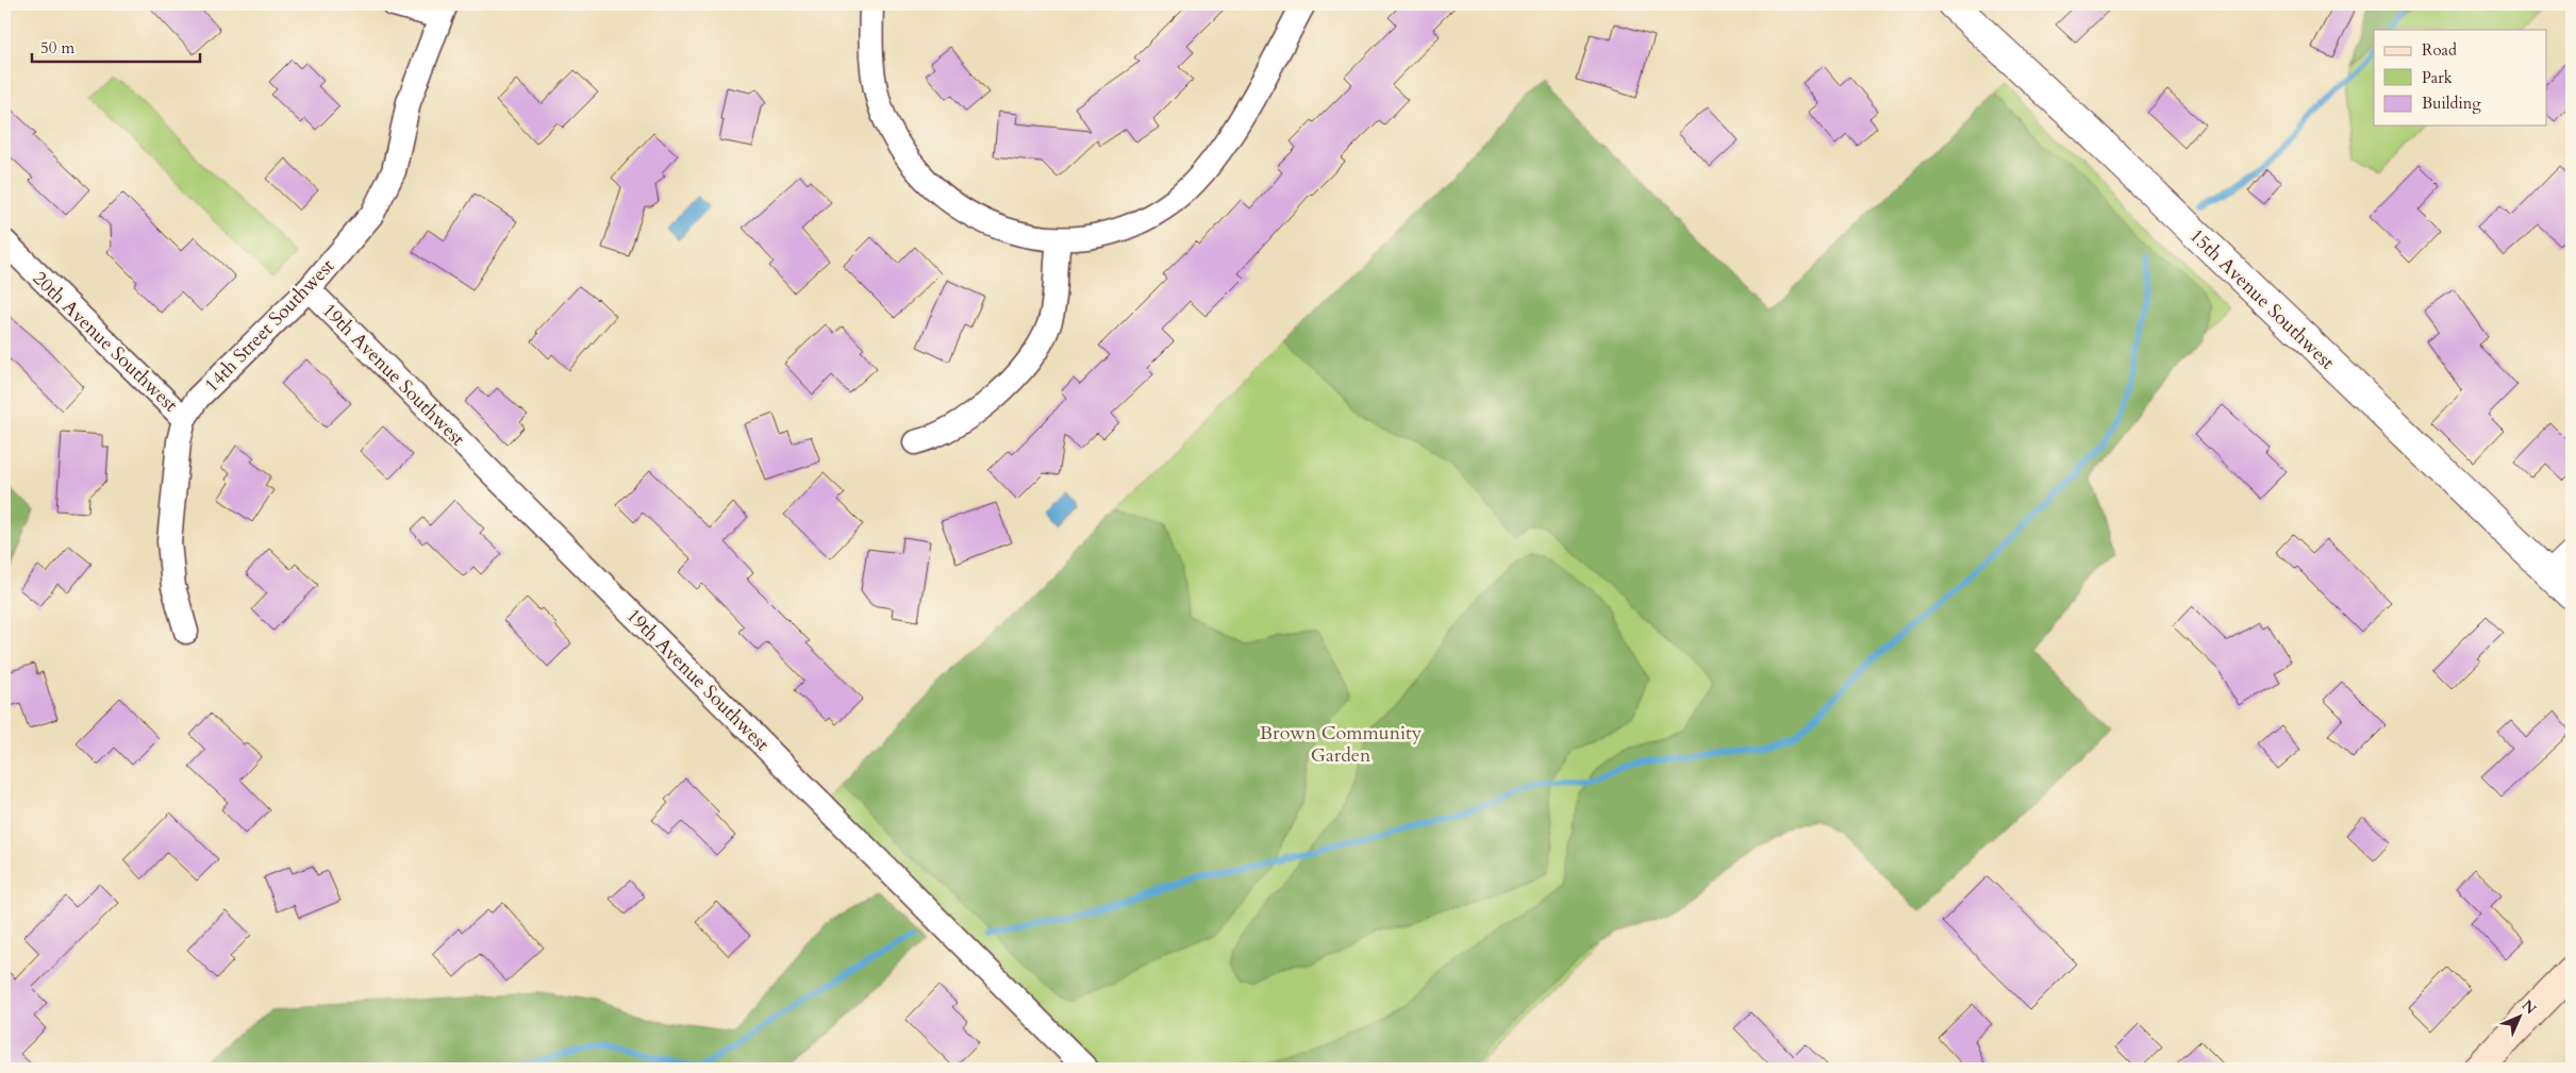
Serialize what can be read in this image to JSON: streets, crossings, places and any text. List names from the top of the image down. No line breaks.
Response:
{"streets":{"street":["15th Avenue Southwest","14th Street Southwest","20th Avenue Southwest","19th Avenue Southwest"]},"crossings":[["14th Street Southwest","20th Avenue Southwest"],["14th Street Southwest","19th Avenue Southwest"]],"parks":["Brown Community Garden"],"legend":["Road","Park","Building"],"scale_bar":"50 m","north":"top right"}
